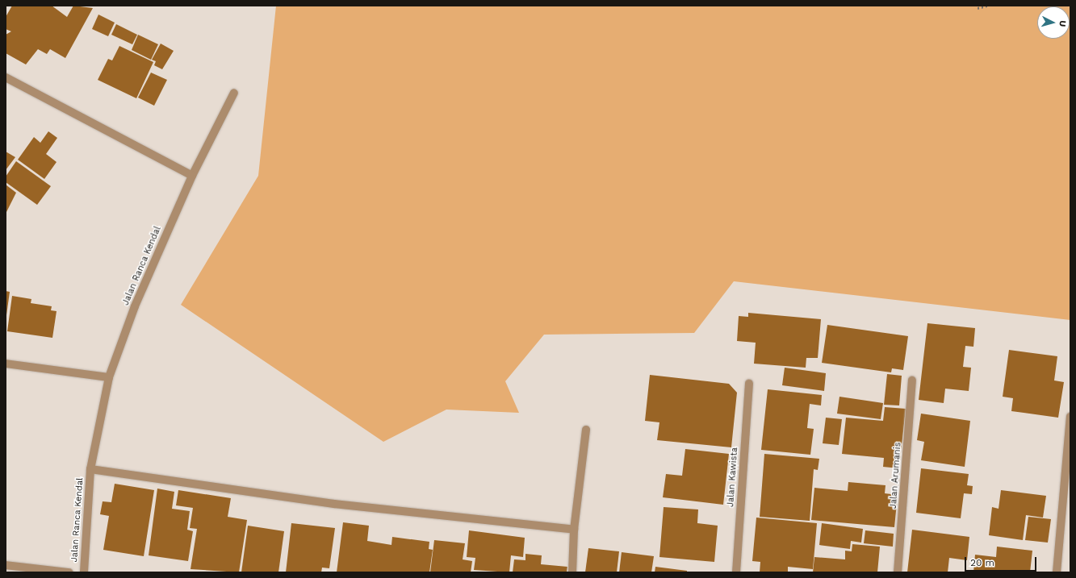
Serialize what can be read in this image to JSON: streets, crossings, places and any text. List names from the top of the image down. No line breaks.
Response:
{"streets":{"street":["Jalan Ranca Kendal","Jalan Arumanis","Jalan Kawista"]},"scale_bar":"20 m","north":"right"}
